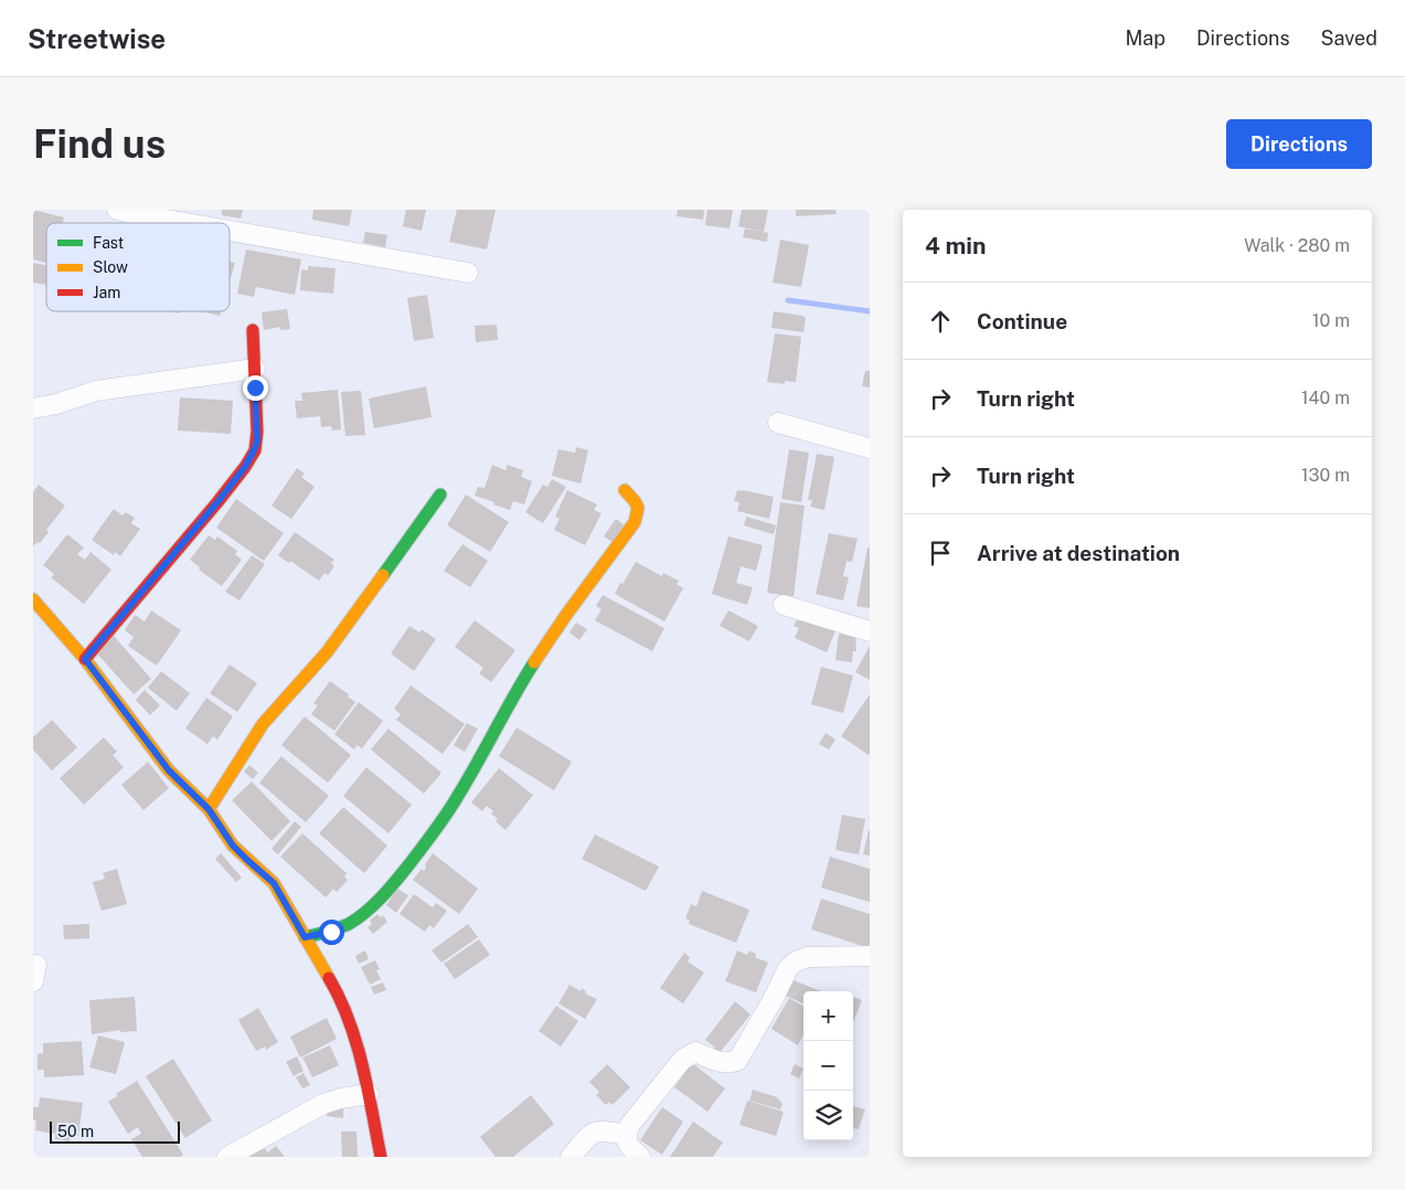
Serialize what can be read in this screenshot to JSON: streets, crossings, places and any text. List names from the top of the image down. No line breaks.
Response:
{"legend":["Fast","Slow","Jam"],"scale_bar":"50 m","page":{"header":"Streetwise","nav":["Map","Directions","Saved"],"buttons":"Directions","title":"Find us","heading":["4 min","Walk · 280 m"],"list":[["Continue","10 m"],["Turn right","140 m"],["Turn right","130 m"],"Arrive at destination"],"map_buttons":["+","−"],"scale":"50 m"}}
